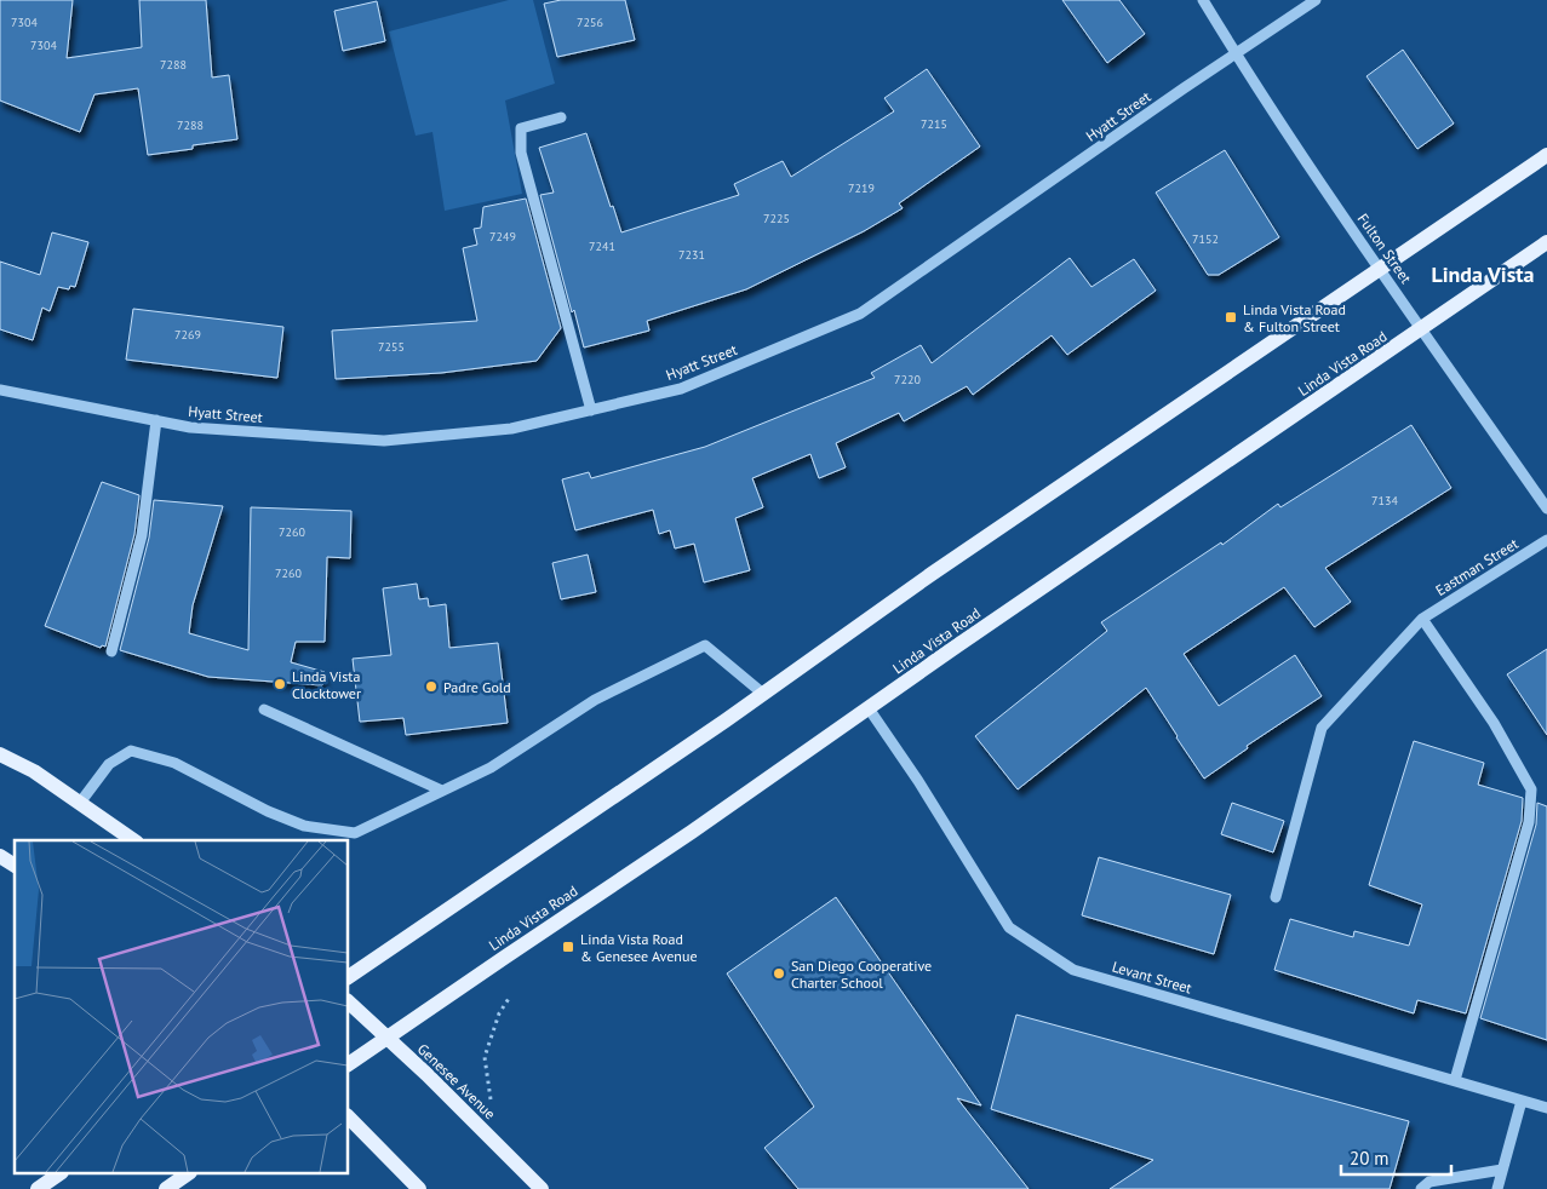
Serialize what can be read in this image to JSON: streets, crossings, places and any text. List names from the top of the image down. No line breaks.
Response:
{"streets":{"main road":["Linda Vista Road","Genesee Avenue"],"street":["Hyatt Street","Fulton Street","Eastman Street","Levant Street"]},"crossings":[["Hyatt Street","Fulton Street"],["Fulton Street","Linda Vista Road"],["Linda Vista Road","Levant Street"],["Linda Vista Road","Genesee Avenue"]],"districts":["Linda Vista"],"places":{"transit":["Linda Vista Road & Fulton Street","Linda Vista Road & Genesee Avenue"],"other":["Linda Vista Clocktower","Padre Gold","San Diego Cooperative Charter School"]},"house_numbers":["7304","7256","7304","7288","7215","7288","7219","7225","7249","7152","7241","7231","7269","7255","7220","7134","7260","7260"],"scale_bar":"20 m"}
